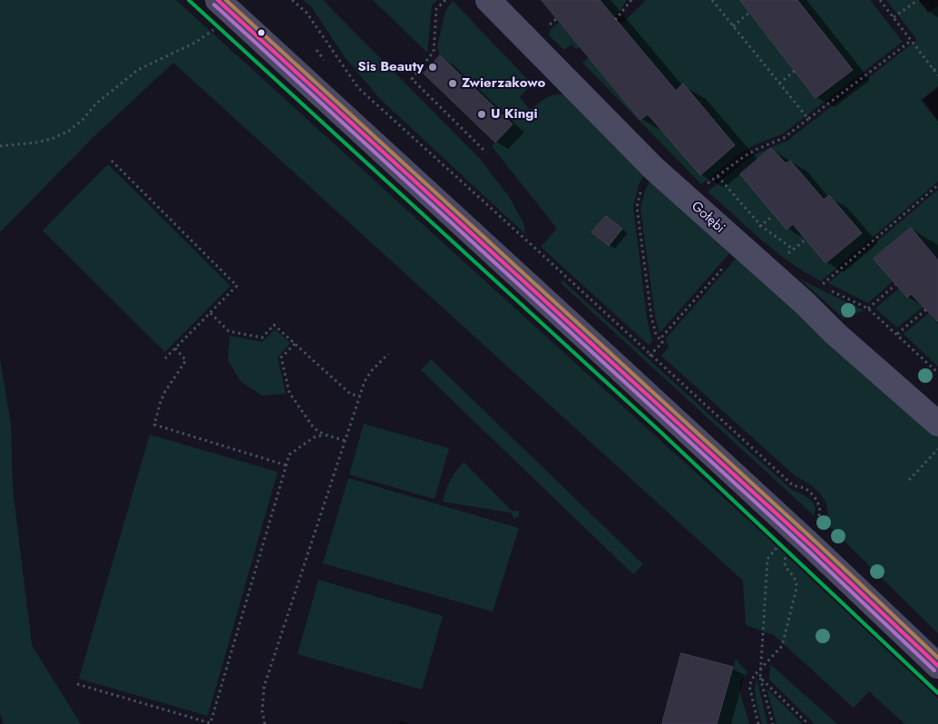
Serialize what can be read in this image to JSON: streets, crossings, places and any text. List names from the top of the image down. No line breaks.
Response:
{"streets":{"street":["Gołębi"]},"places":["Sis Beauty","Zwierzakowo","U Kingi"]}
